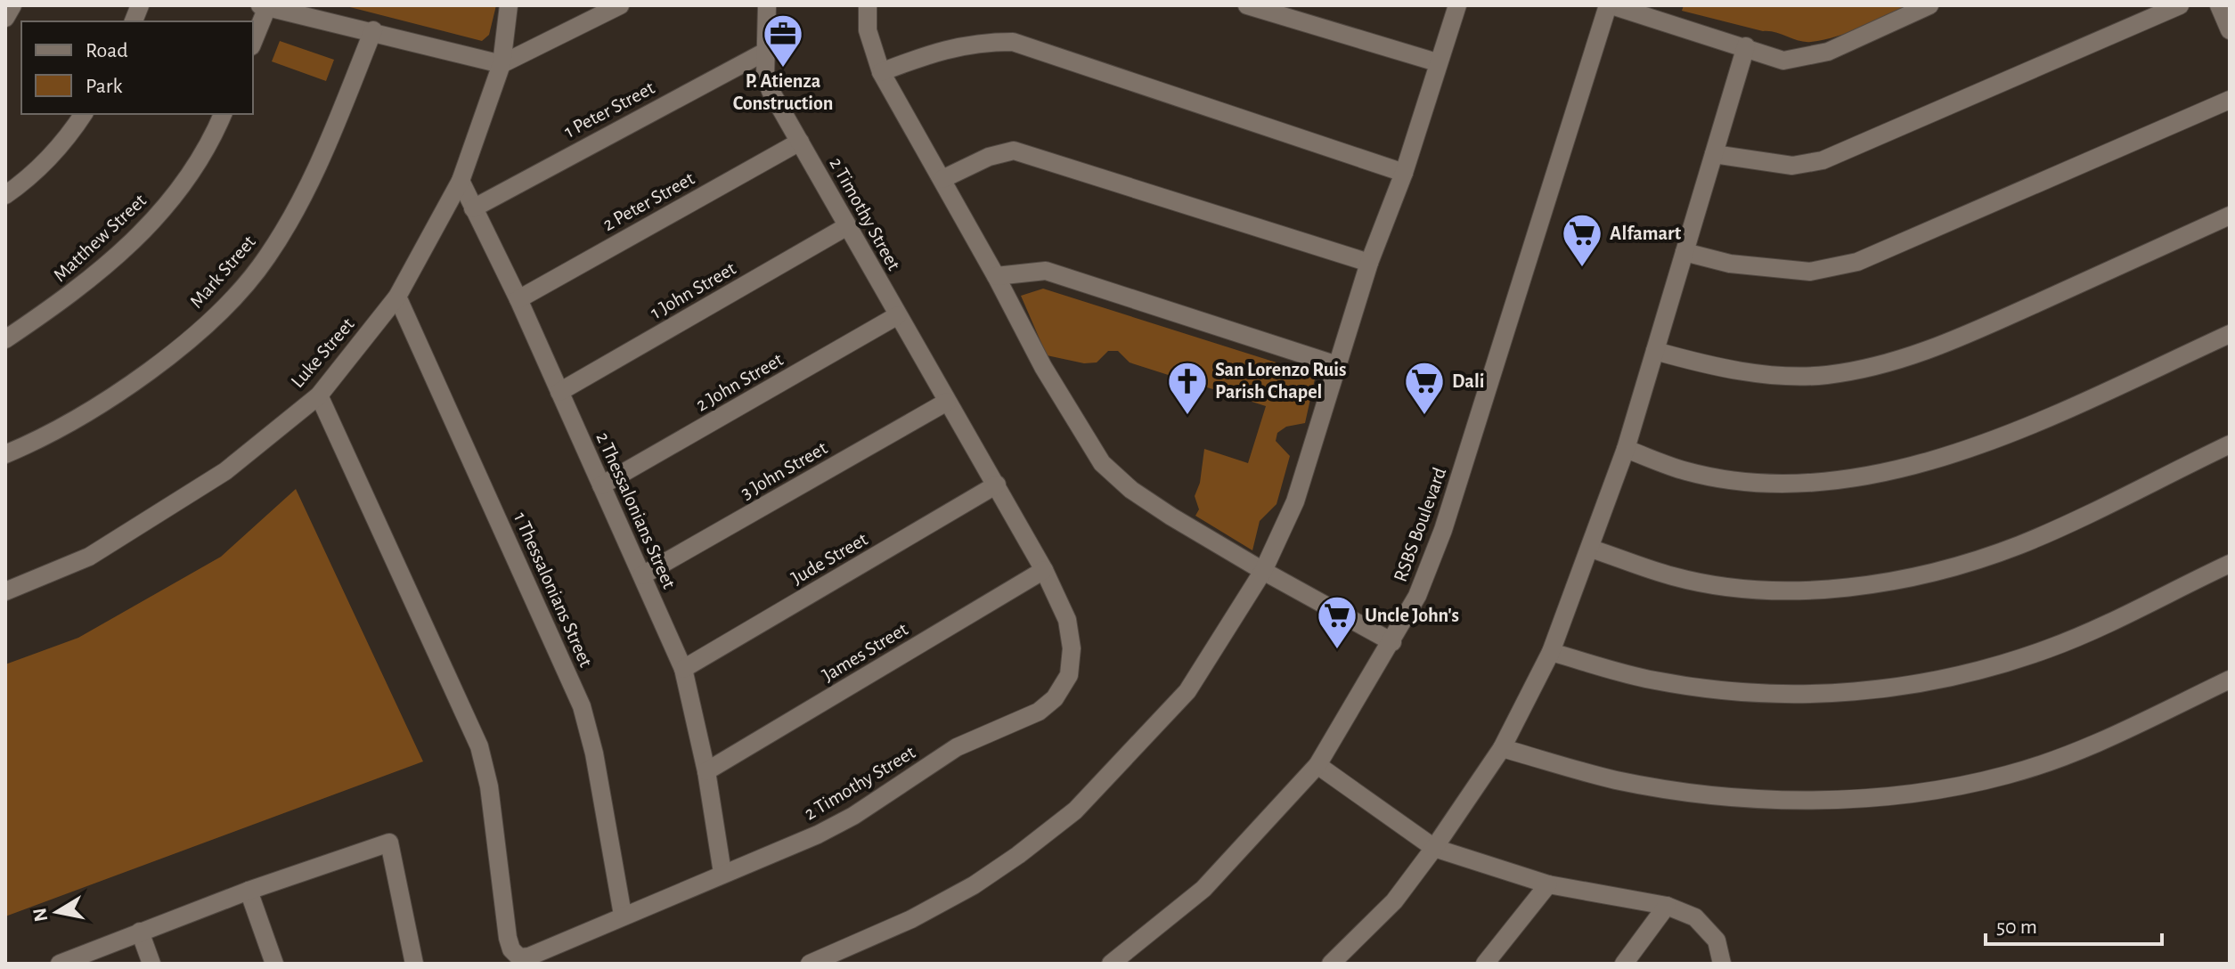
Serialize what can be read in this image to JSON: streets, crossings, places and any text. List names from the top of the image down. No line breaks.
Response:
{"streets":{"street":["1 Peter Street","2 Peter Street","2 Timothy Street","Matthew Street","Mark Street","1 John Street","Luke Street","2 John Street","3 John Street","2 Thessalonians Street","RSBS Boulevard","Jude Street","1 Thessalonians Street","James Street"]},"crossings":[["1 Peter Street","2 Timothy Street"],["1 Peter Street","2 Thessalonians Street"],["2 Peter Street","2 Timothy Street"],["2 Peter Street","2 Thessalonians Street"],["2 Timothy Street","1 John Street"],["2 Timothy Street","Luke Street"],["2 Timothy Street","2 John Street"],["2 Timothy Street","3 John Street"],["2 Timothy Street","2 Thessalonians Street"],["2 Timothy Street","Jude Street"],["2 Timothy Street","1 Thessalonians Street"],["2 Timothy Street","James Street"],["1 John Street","2 Thessalonians Street"],["Luke Street","2 Thessalonians Street"],["Luke Street","1 Thessalonians Street"],["2 John Street","2 Thessalonians Street"],["3 John Street","2 Thessalonians Street"],["2 Thessalonians Street","Jude Street"],["2 Thessalonians Street","James Street"]],"places":{"office":["P. Atienza Construction"],"supermarket":["Alfamart","Dali","Uncle John's"],"church":["San Lorenzo Ruis Parish Chapel"]},"legend":["Road","Park"],"scale_bar":"50 m","north":"left"}
